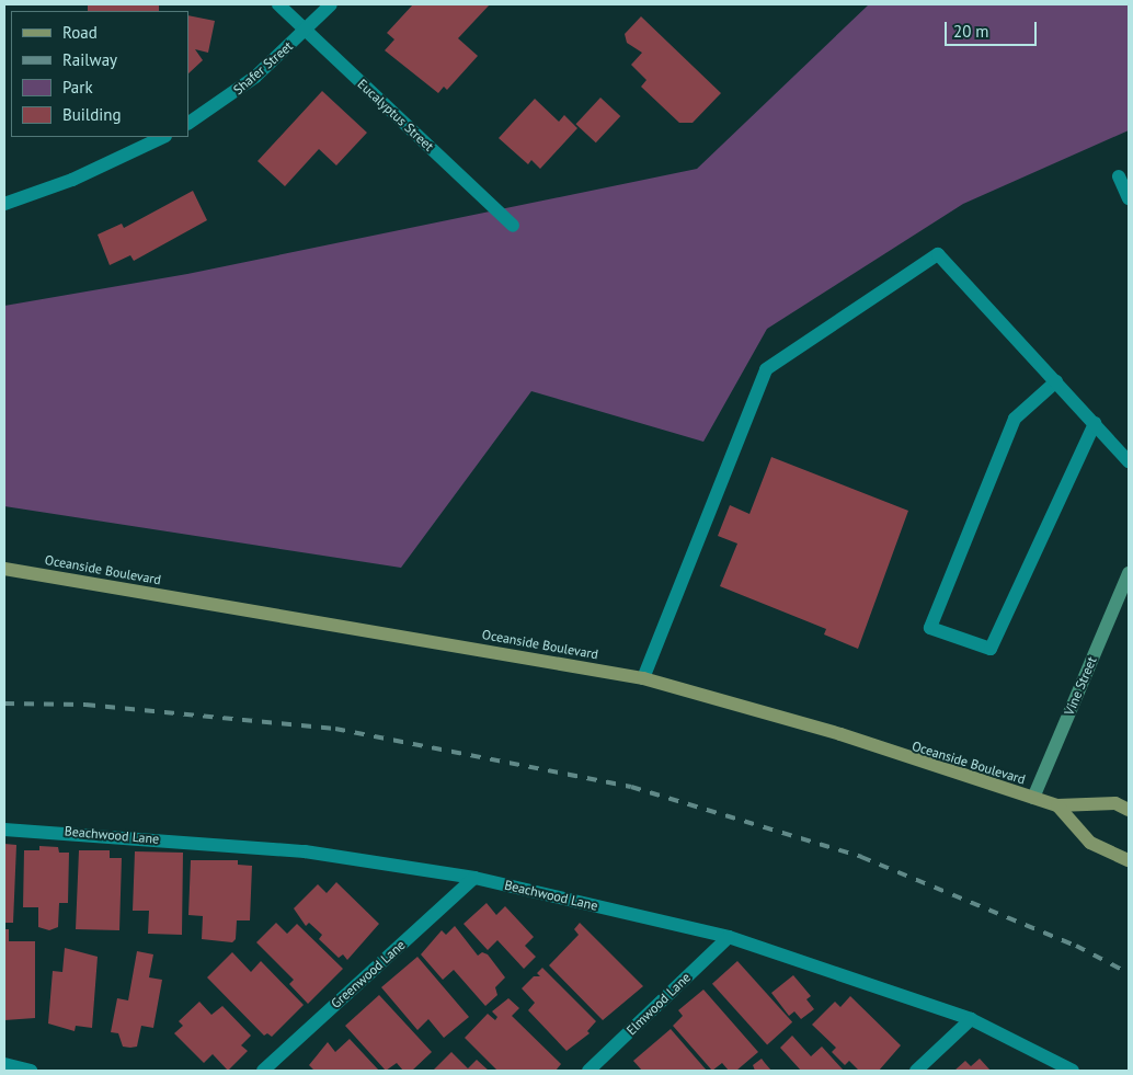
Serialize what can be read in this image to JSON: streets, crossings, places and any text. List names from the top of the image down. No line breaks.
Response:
{"streets":{"main road":["Oceanside Boulevard"],"street":["Shafer Street","Eucalyptus Street","Vine Street","Beachwood Lane","Greenwood Lane","Elmwood Lane"]},"crossings":[["Shafer Street","Eucalyptus Street"],["Oceanside Boulevard","Vine Street"],["Beachwood Lane","Greenwood Lane"],["Beachwood Lane","Elmwood Lane"]],"legend":["Road","Railway","Park","Building"],"scale_bar":"20 m"}
